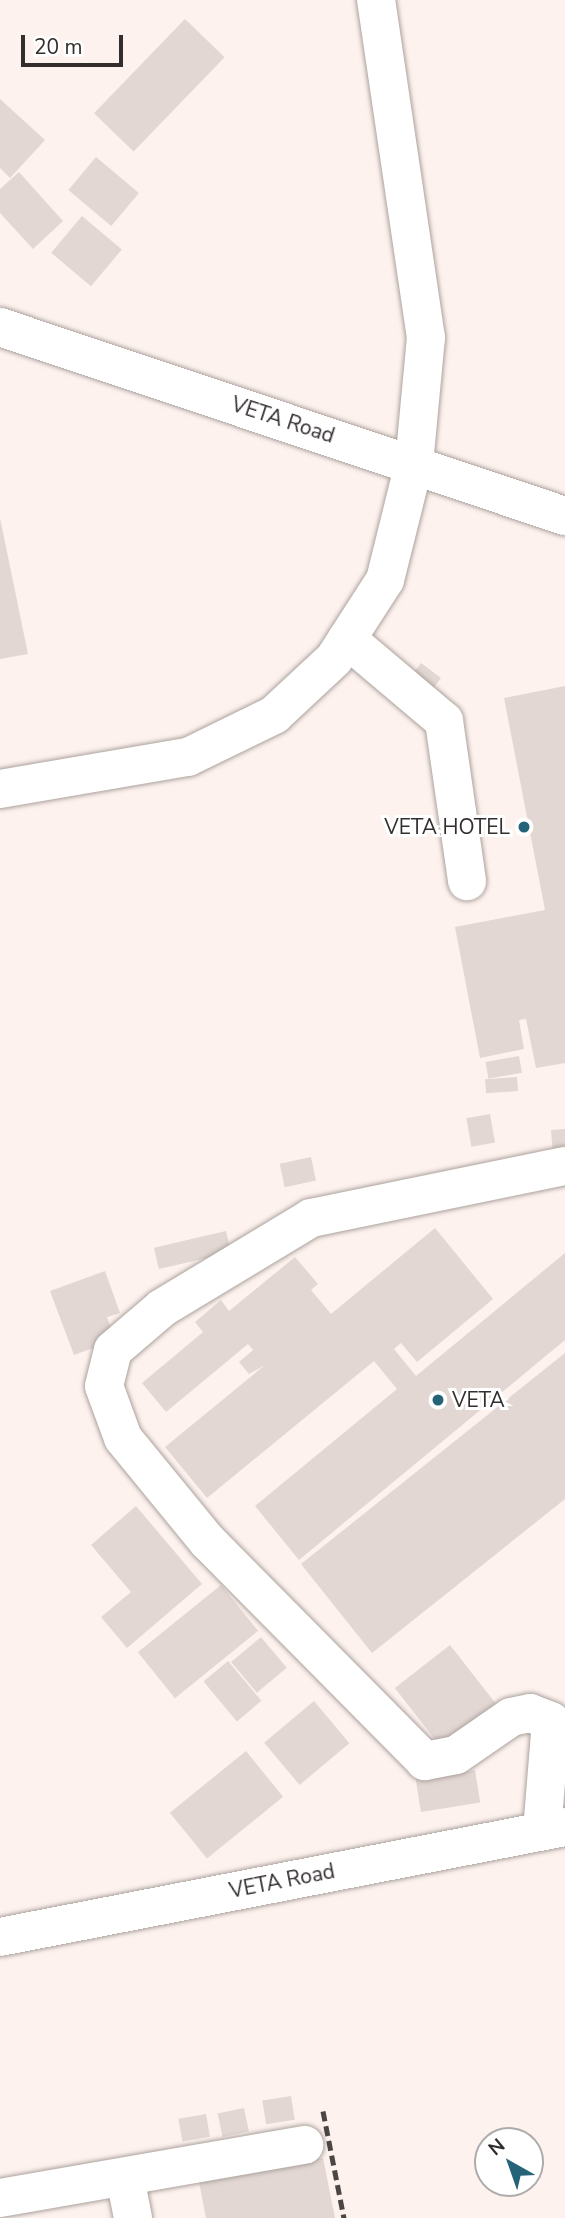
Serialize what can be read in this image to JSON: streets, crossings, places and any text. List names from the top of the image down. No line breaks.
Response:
{"streets":{"street":["VETA Road"]},"places":["VETA HOTEL","VETA"],"scale_bar":"20 m","north":"top left"}
